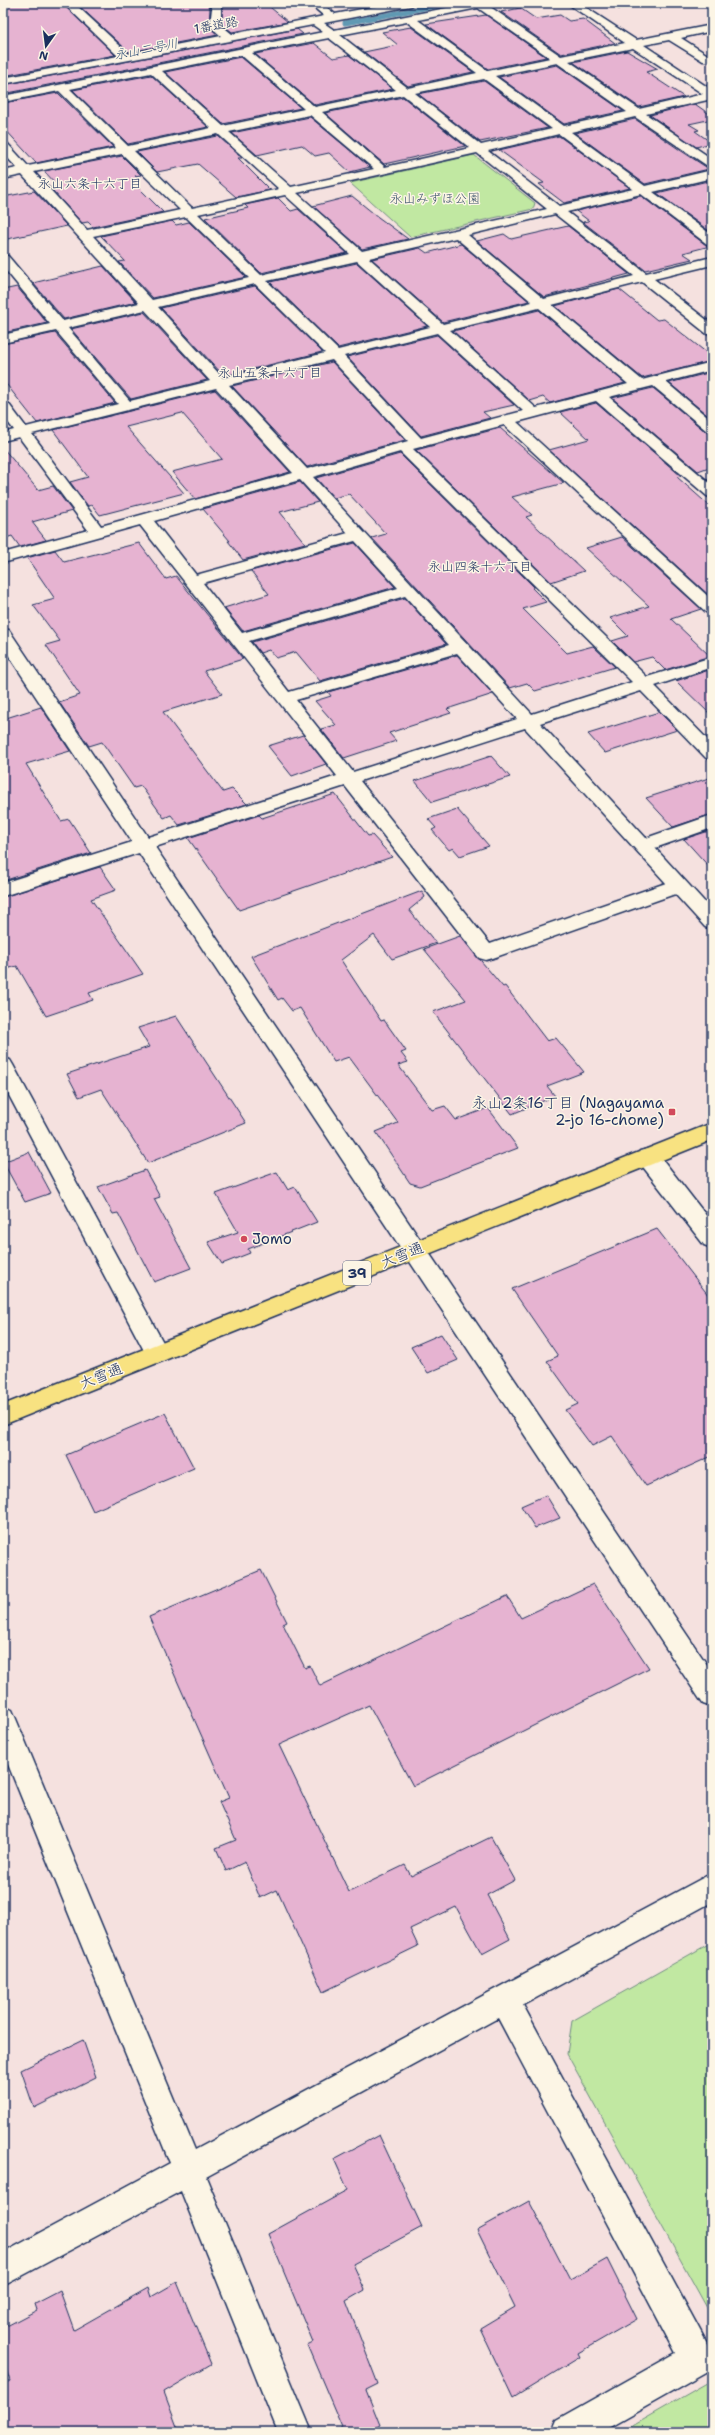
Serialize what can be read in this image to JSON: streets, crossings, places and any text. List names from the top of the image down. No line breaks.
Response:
{"streets":{"highway":["大雪通","39"],"street":["1番道路"]},"districts":["永山六条十六丁目","永山五条十六丁目","永山四条十六丁目"],"water":["永山二号川"],"parks":["永山みずほ公園"],"places":{"transit":["永山2条16丁目 (Nagayama 2-jo 16-chome)"],"other":["Jomo"]},"north":"bottom"}
